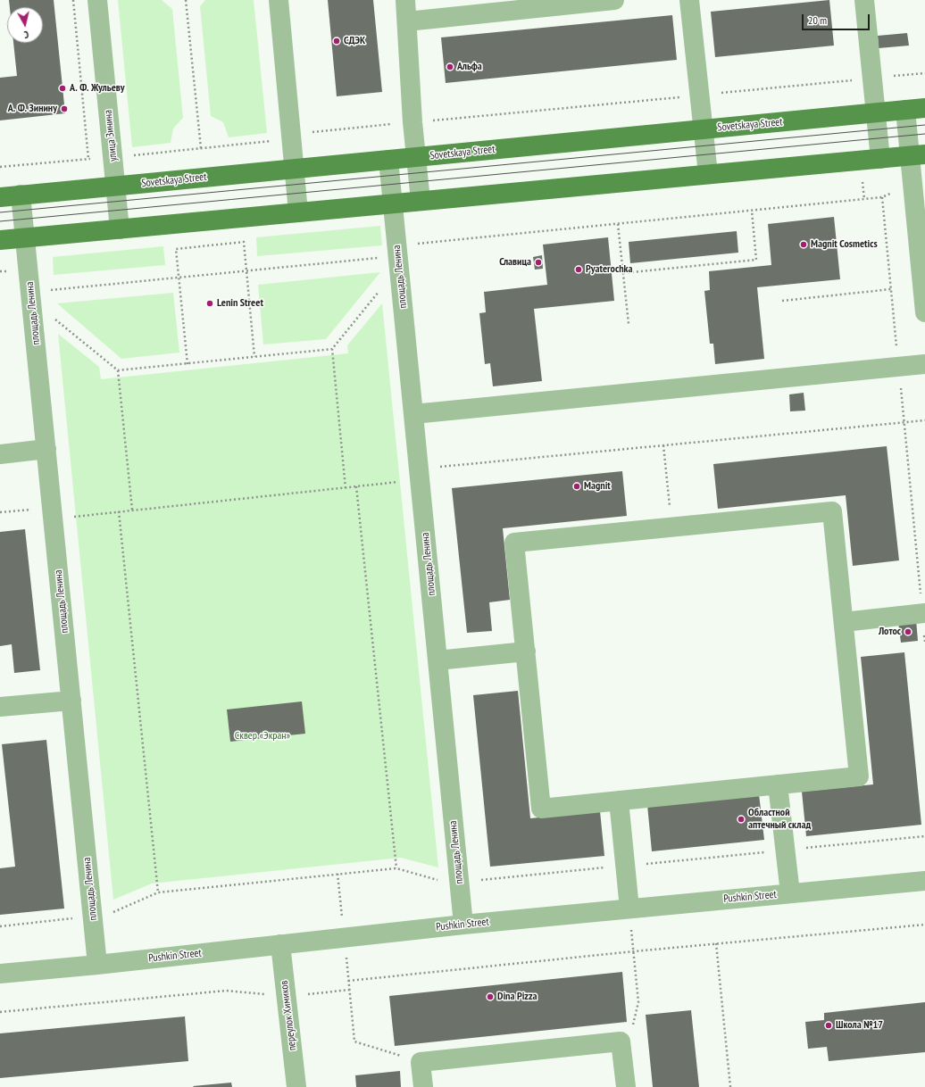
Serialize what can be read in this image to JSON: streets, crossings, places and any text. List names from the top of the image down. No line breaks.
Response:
{"streets":{"main road":["Sovetskaya Street"],"street":["улица Зинина","площадь Ленина","Pushkin Street","переулок Химиков"]},"crossings":[["Sovetskaya Street","улица Зинина"],["Sovetskaya Street","площадь Ленина"],["площадь Ленина","Pushkin Street"],["Pushkin Street","переулок Химиков"]],"parks":["Сквер «Экран»"],"places":["СДЭК","Альфа","А. Ф. Жульеву","А. Ф. Зинину","Magnit Cosmetics","Славица","Pyaterochka","Lenin Street","Magnit","Лотос","Областной аптечный склад","Dina Pizza","Школа №17"],"scale_bar":"20 m","north":"bottom"}
